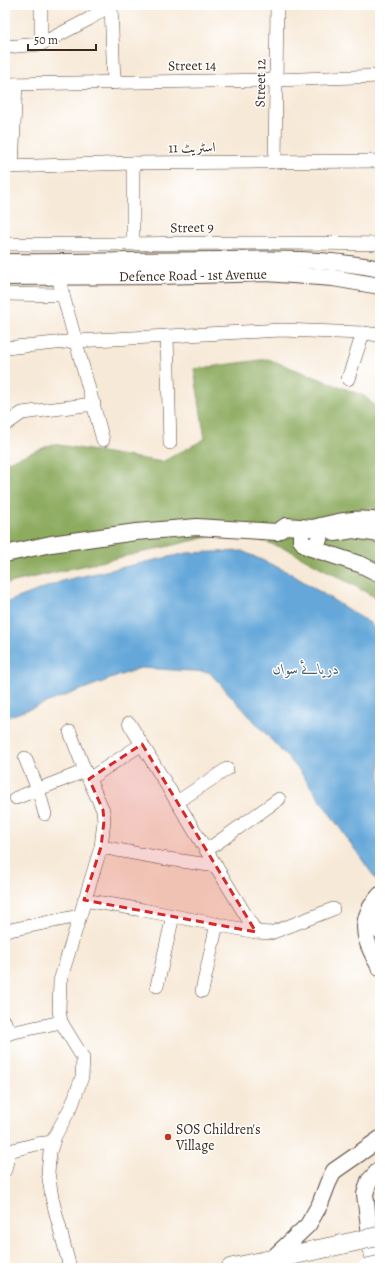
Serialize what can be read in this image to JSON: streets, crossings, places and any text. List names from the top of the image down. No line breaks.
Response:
{"streets":{"main road":["Defence Road - 1st Avenue"],"street":["Street 14","Street 12","اسٹریٹ 11","Street 9"]},"crossings":[["Street 14","Street 12"],["Street 12","اسٹریٹ 11"]],"water":["دریائے سواں"],"places":["SOS Children's Village"],"scale_bar":"50 m"}
